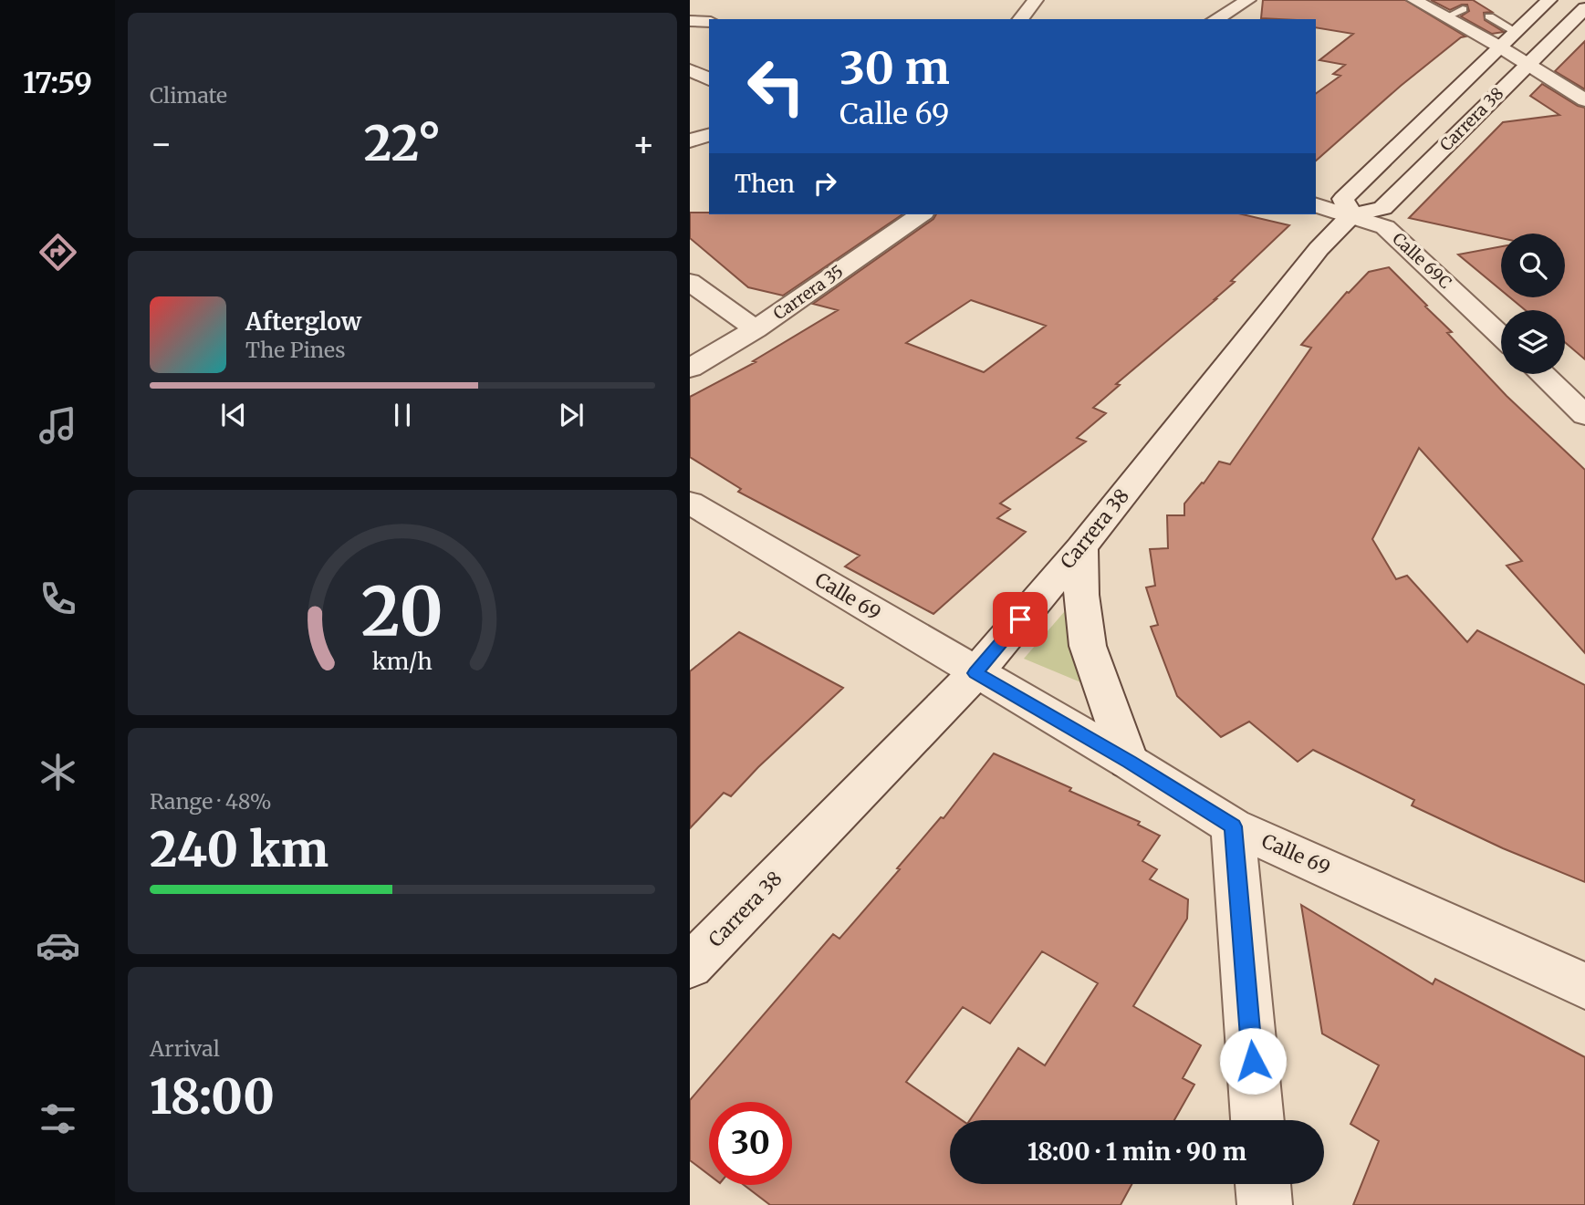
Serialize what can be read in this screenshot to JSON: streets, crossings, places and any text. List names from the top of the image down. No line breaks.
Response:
{"streets":{"main road":["Carrera 38","Calle 69C","Carrera 35","Calle 69"]},"crossings":[["Carrera 38","Calle 69C"],["Carrera 38","Calle 69"]],"page":{"tabs":"17:59","tile":["Climate",["Range · 48%","240 km"],["Arrival","18:00"]],"turn":["30 m","Calle 69"],"heat":["−","22°","+"],"then":"Then","song":["Afterglow","The Pines"],"limit":"30","trip":"18:00 · 1 min · 90 m","gauge":["20","km/h"]}}
